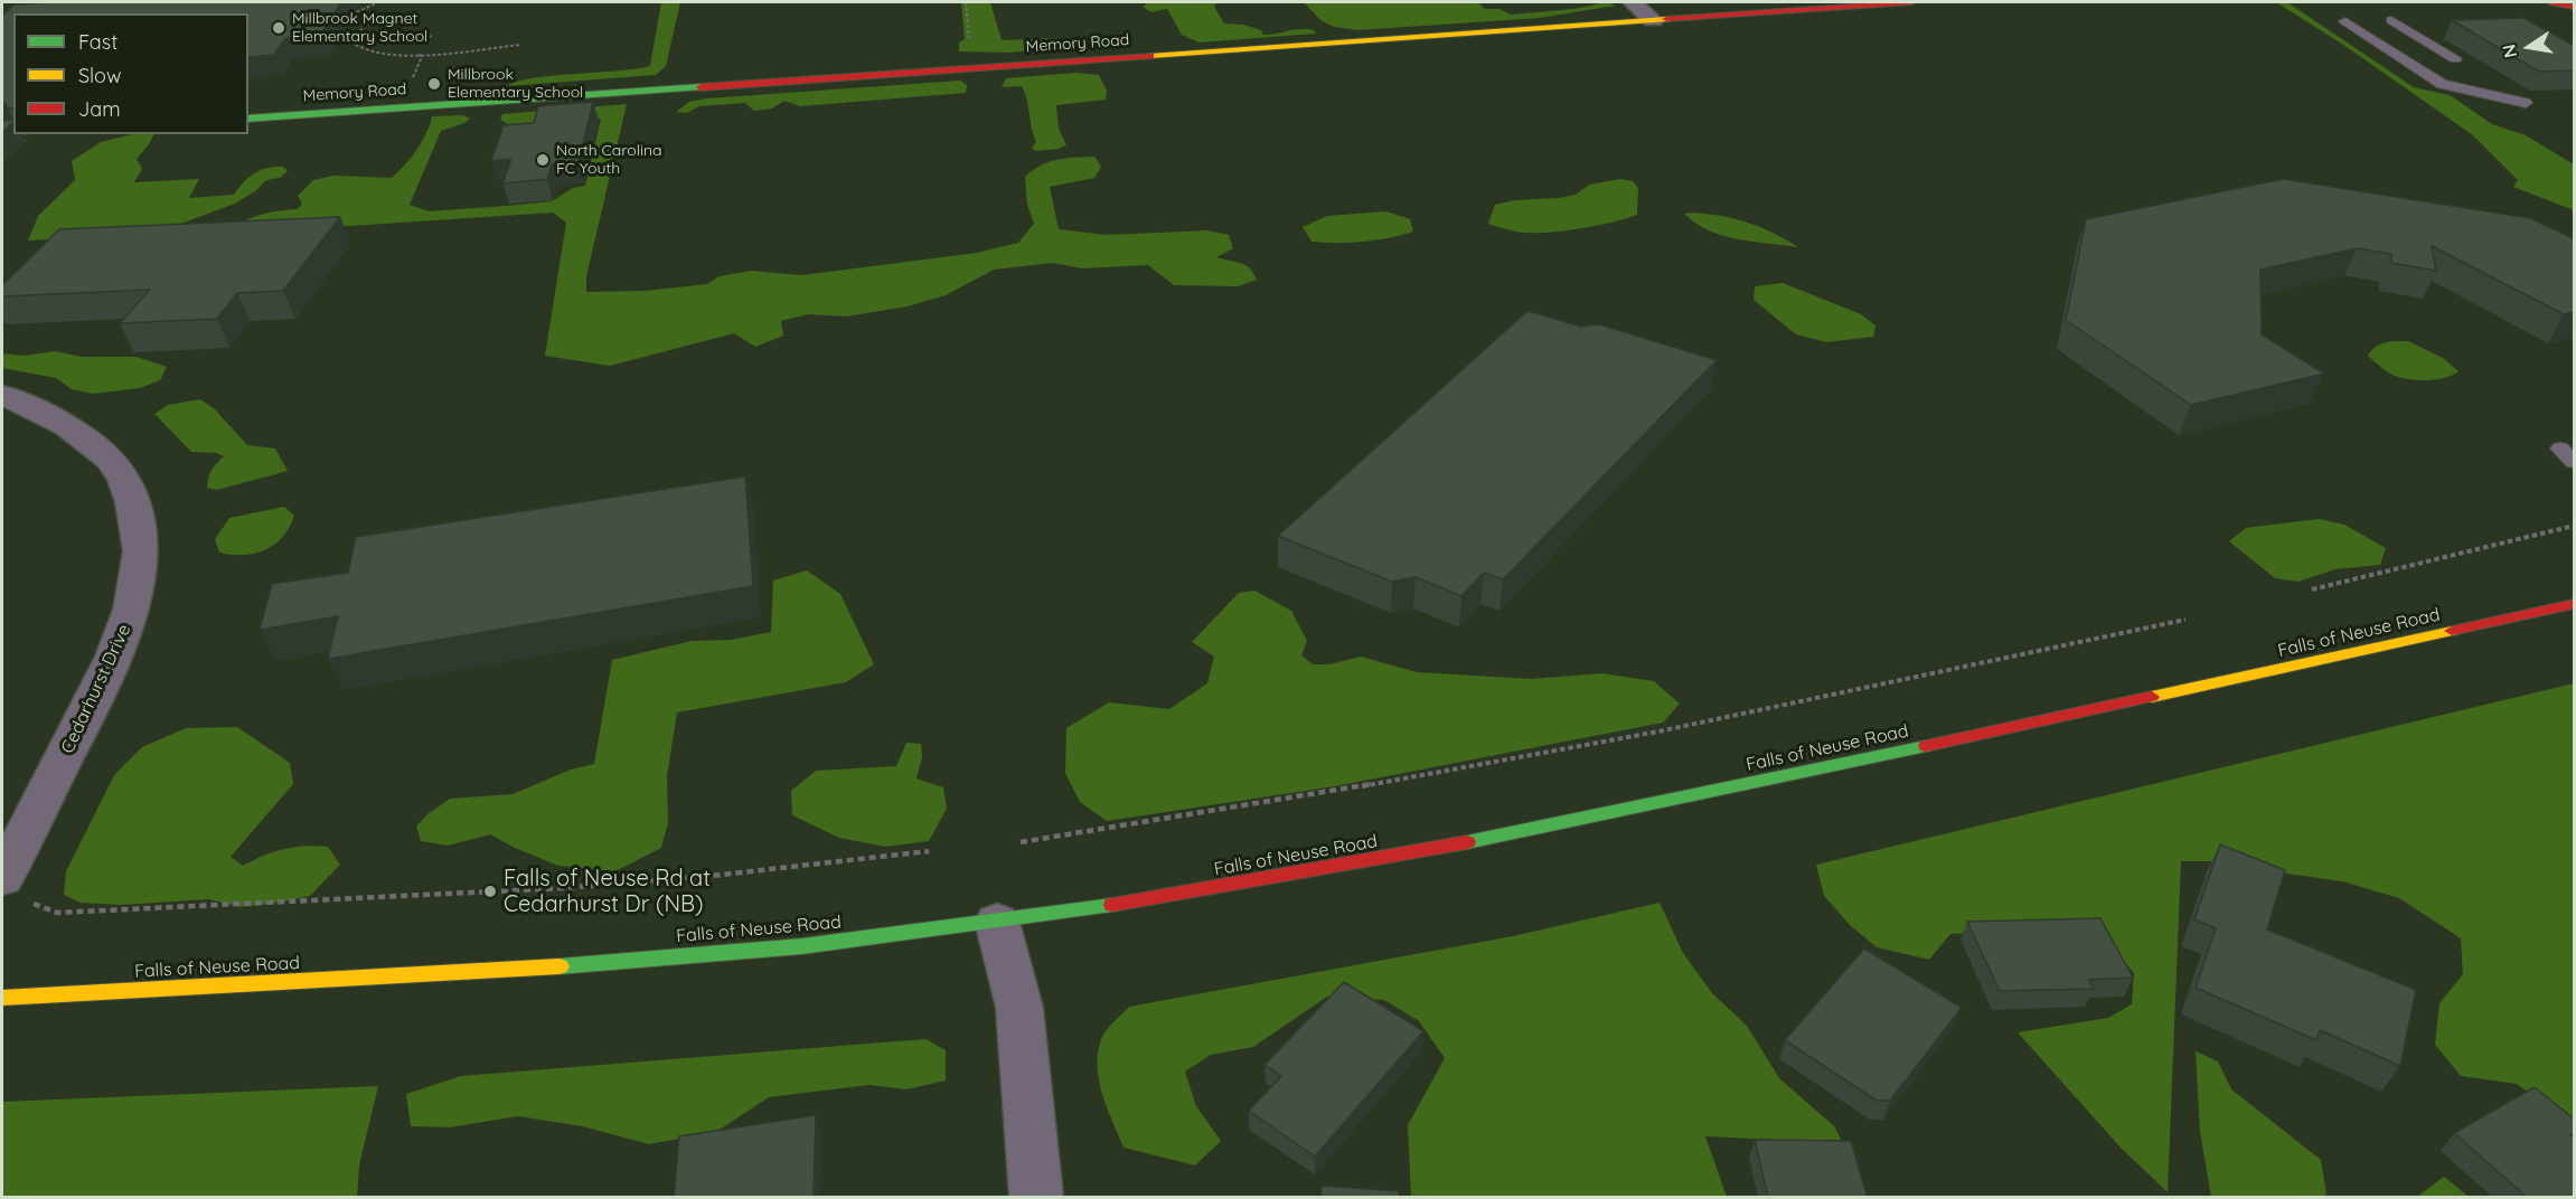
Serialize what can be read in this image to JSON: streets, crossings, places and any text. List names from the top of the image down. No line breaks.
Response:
{"streets":{"street":["Memory Road","Falls of Neuse Road","Cedarhurst Drive"]},"places":["Millbrook Magnet Elementary School","Millbrook Elementary School","North Carolina FC Youth","Falls of Neuse Rd at Cedarhurst Dr (NB)"],"legend":["Fast","Slow","Jam"],"north":"left"}
